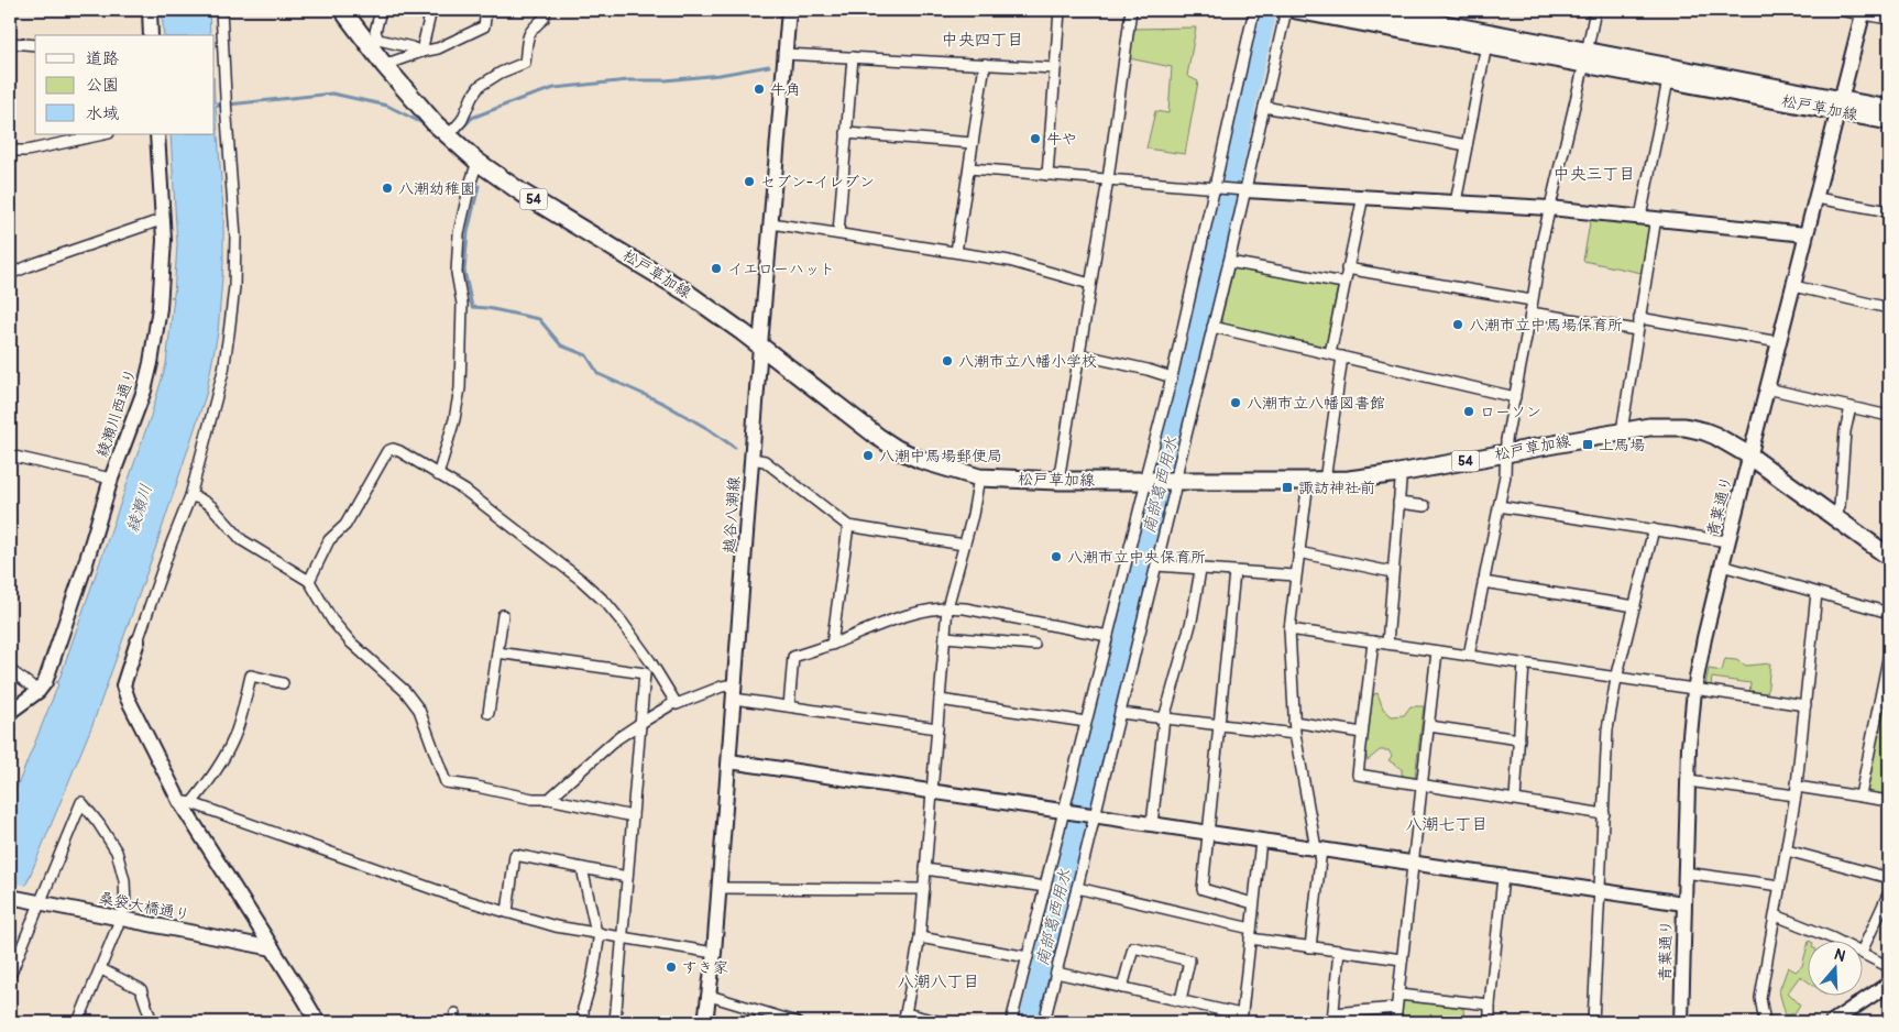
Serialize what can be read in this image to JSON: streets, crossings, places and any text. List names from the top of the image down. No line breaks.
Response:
{"streets":{"main road":["松戸草加線","54"],"street":["綾瀬川西通り","青葉通り","越谷八潮線","桑袋大橋通り"]},"crossings":[["松戸草加線","青葉通り"],["松戸草加線","越谷八潮線"]],"districts":["中央四丁目","中央三丁目","八潮七丁目","八潮八丁目"],"water":["南部葛西用水","綾瀬川"],"places":{"other":["牛角","牛や","セブン-イレブン","八潮幼稚園","イエローハット","八潮市立中馬場保育所","八潮市立八幡小学校","八潮市立八幡図書館","ローソン","八潮中馬場郵便局","八潮市立中央保育所","すき家"],"transit":["上馬場","諏訪神社前"]},"legend":["道路","公園","水域"],"north":"top"}
